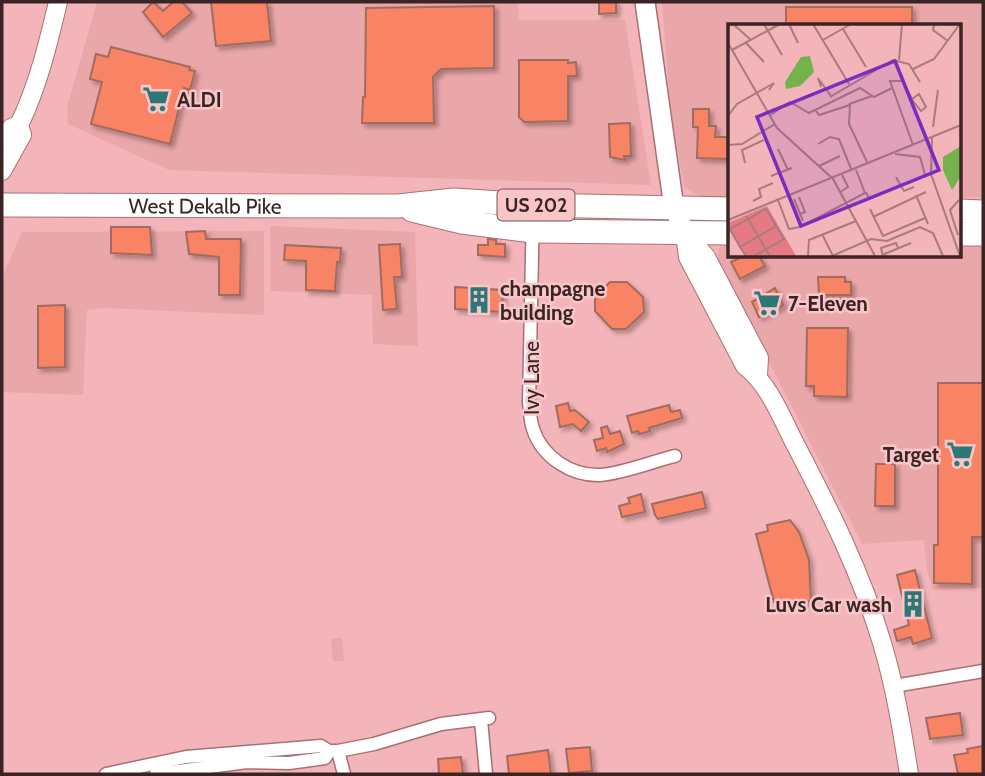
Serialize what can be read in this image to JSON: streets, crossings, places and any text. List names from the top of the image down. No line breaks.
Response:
{"streets":{"highway":["West Dekalb Pike","US 202"],"street":["Ivy Lane"]},"crossings":[["West Dekalb Pike","Ivy Lane"]],"places":{"supermarket":["ALDI","7-Eleven","Target"],"building":["champagne building","Luvs Car wash"]}}
